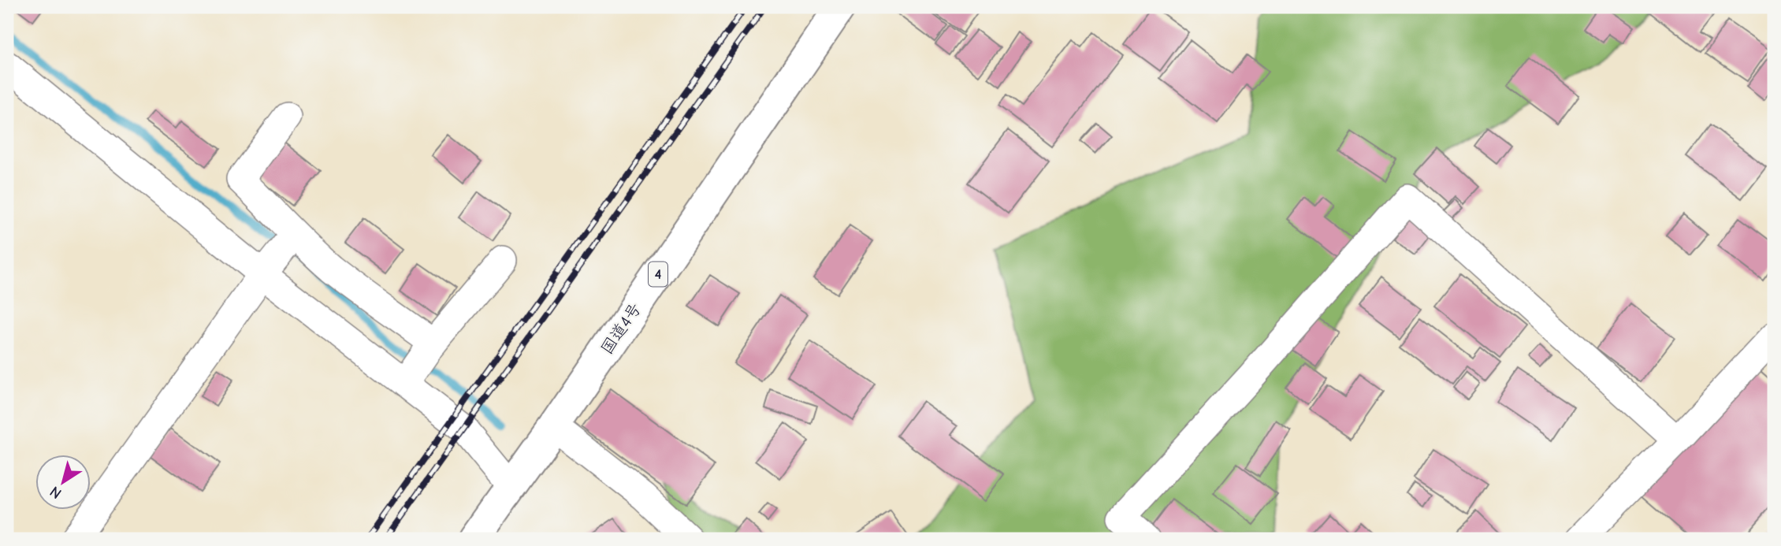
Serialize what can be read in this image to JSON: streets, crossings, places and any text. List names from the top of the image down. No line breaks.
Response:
{"streets":{"highway":["4","国道4号"]},"north":"bottom left"}
